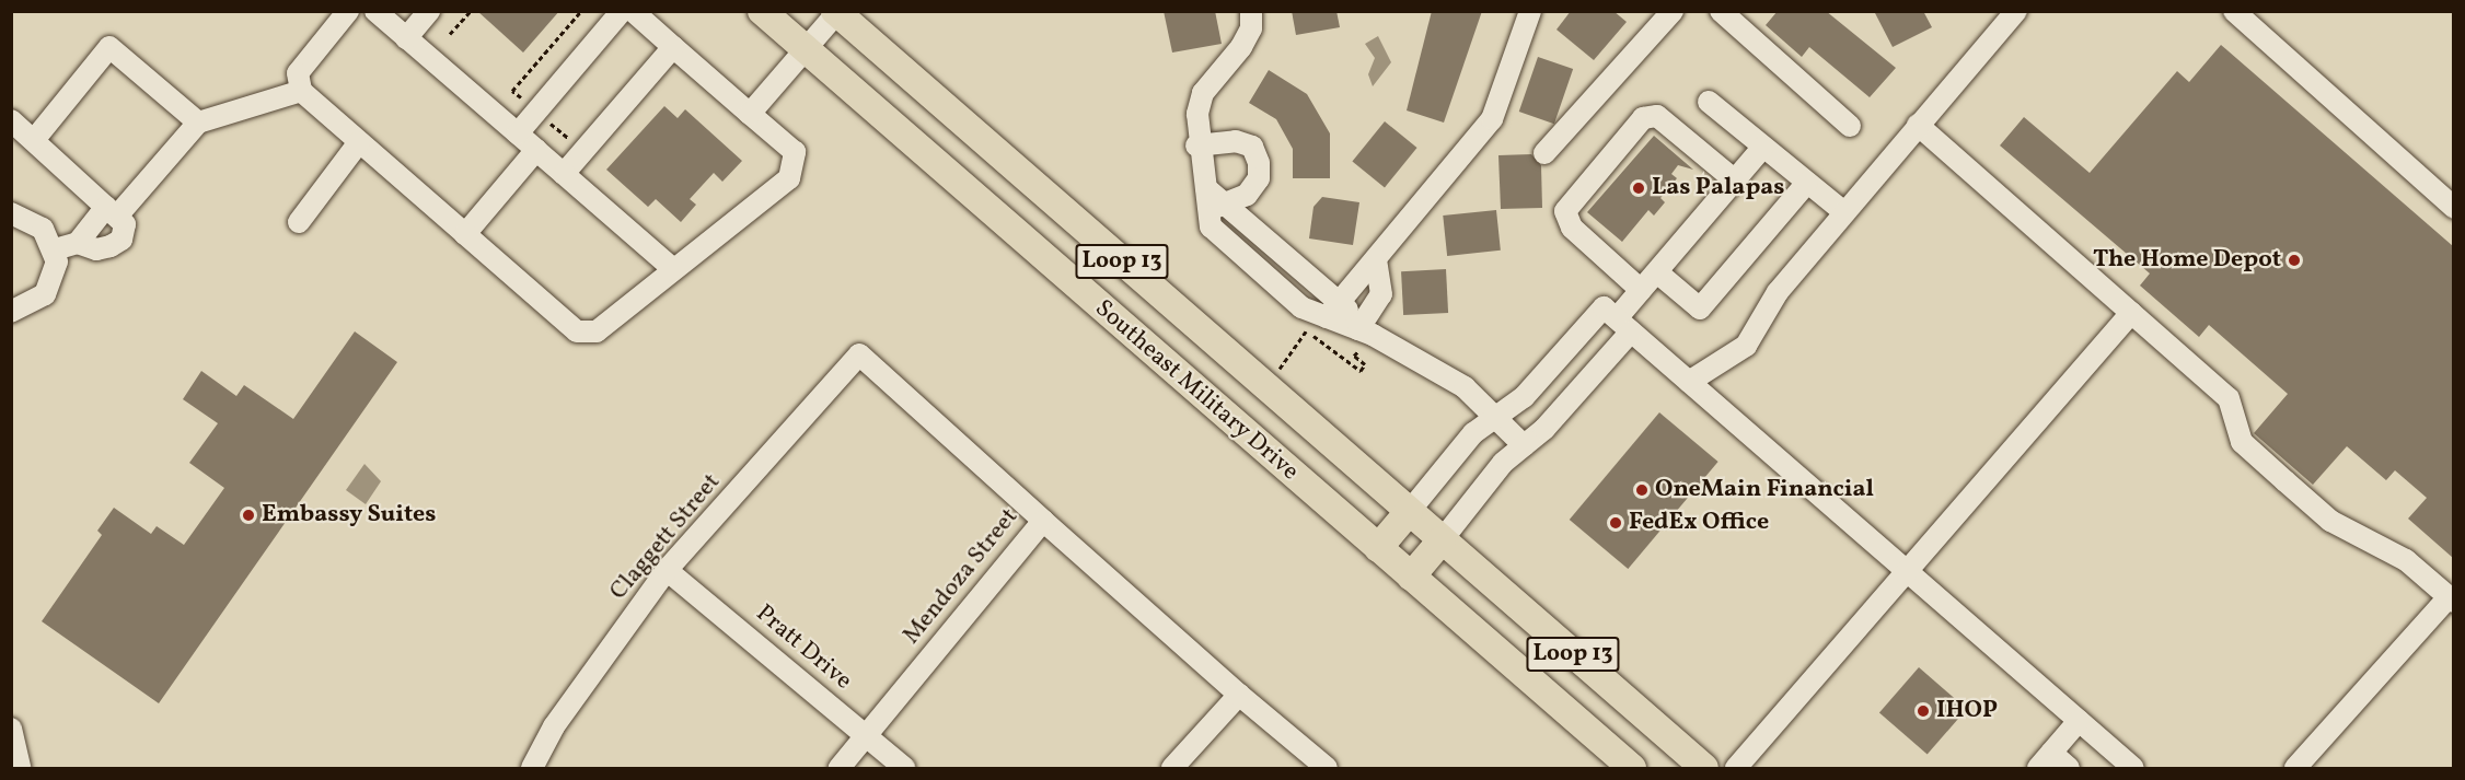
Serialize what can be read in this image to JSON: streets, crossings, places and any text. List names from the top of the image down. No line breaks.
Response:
{"streets":{"main road":["Loop 13","Southeast Military Drive"],"street":["Claggett Street","Mendoza Street","Pratt Drive"]},"crossings":[["Claggett Street","Mendoza Street"],["Claggett Street","Pratt Drive"],["Mendoza Street","Pratt Drive"]],"places":["Las Palapas","The Home Depot","OneMain Financial","Embassy Suites","FedEx Office","IHOP"]}
